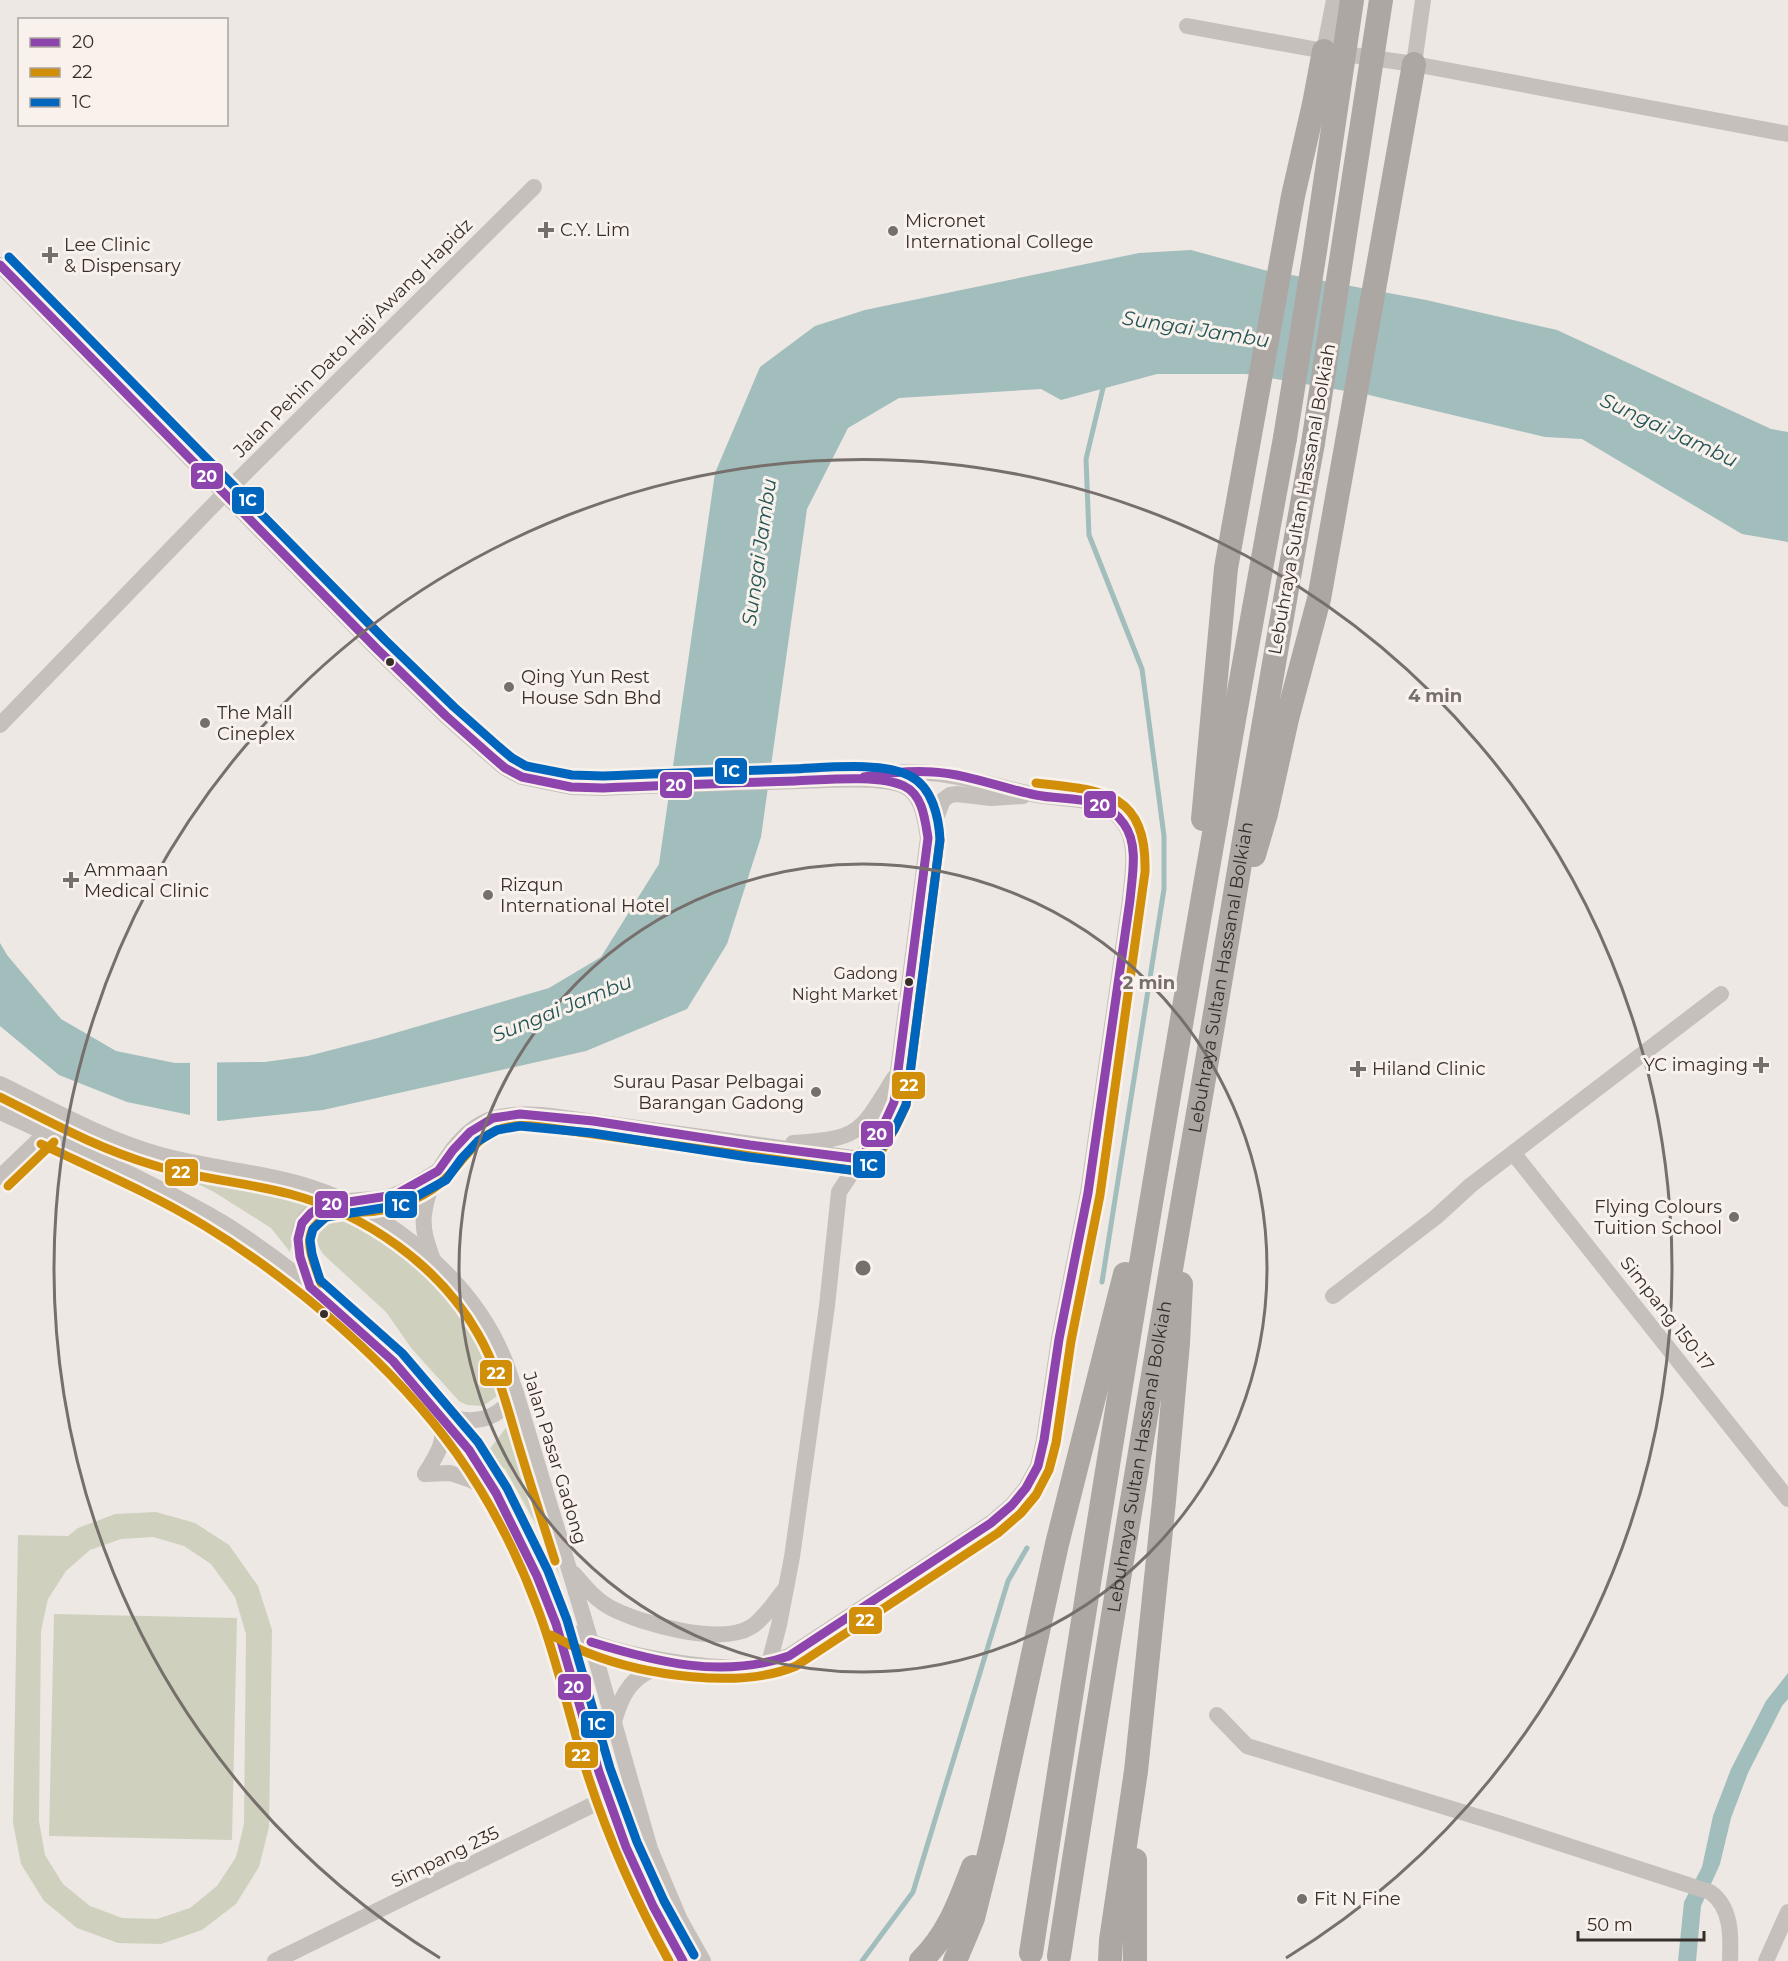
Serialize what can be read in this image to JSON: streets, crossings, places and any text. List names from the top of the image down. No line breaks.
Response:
{"streets":{"highway":["Lebuhraya Sultan Hassanal Bolkiah"],"street":["Jalan Pehin Dato Haji Awang Hapidz","Simpang 150-17","Jalan Pasar Gadong","Simpang 235"]},"crossings":[["Jalan Pasar Gadong","Simpang 235"]],"water":["Sungai Jambu"],"places":{"health":["C.Y. Lim","Lee Clinic & Dispensary","Ammaan Medical Clinic","YC imaging","Hiland Clinic"],"other":["Micronet International College","Qing Yun Rest House Sdn Bhd","The Mall Cineplex","Rizqun International Hotel","Gadong Night Market","Surau Pasar Pelbagai Barangan Gadong","Flying Colours Tuition School","Fit N Fine"]},"lines":["transit line 1C","transit line 20","transit line 22"],"legend":["20","22","1C"],"scale_bar":"50 m","rings":["4 min","2 min"]}
